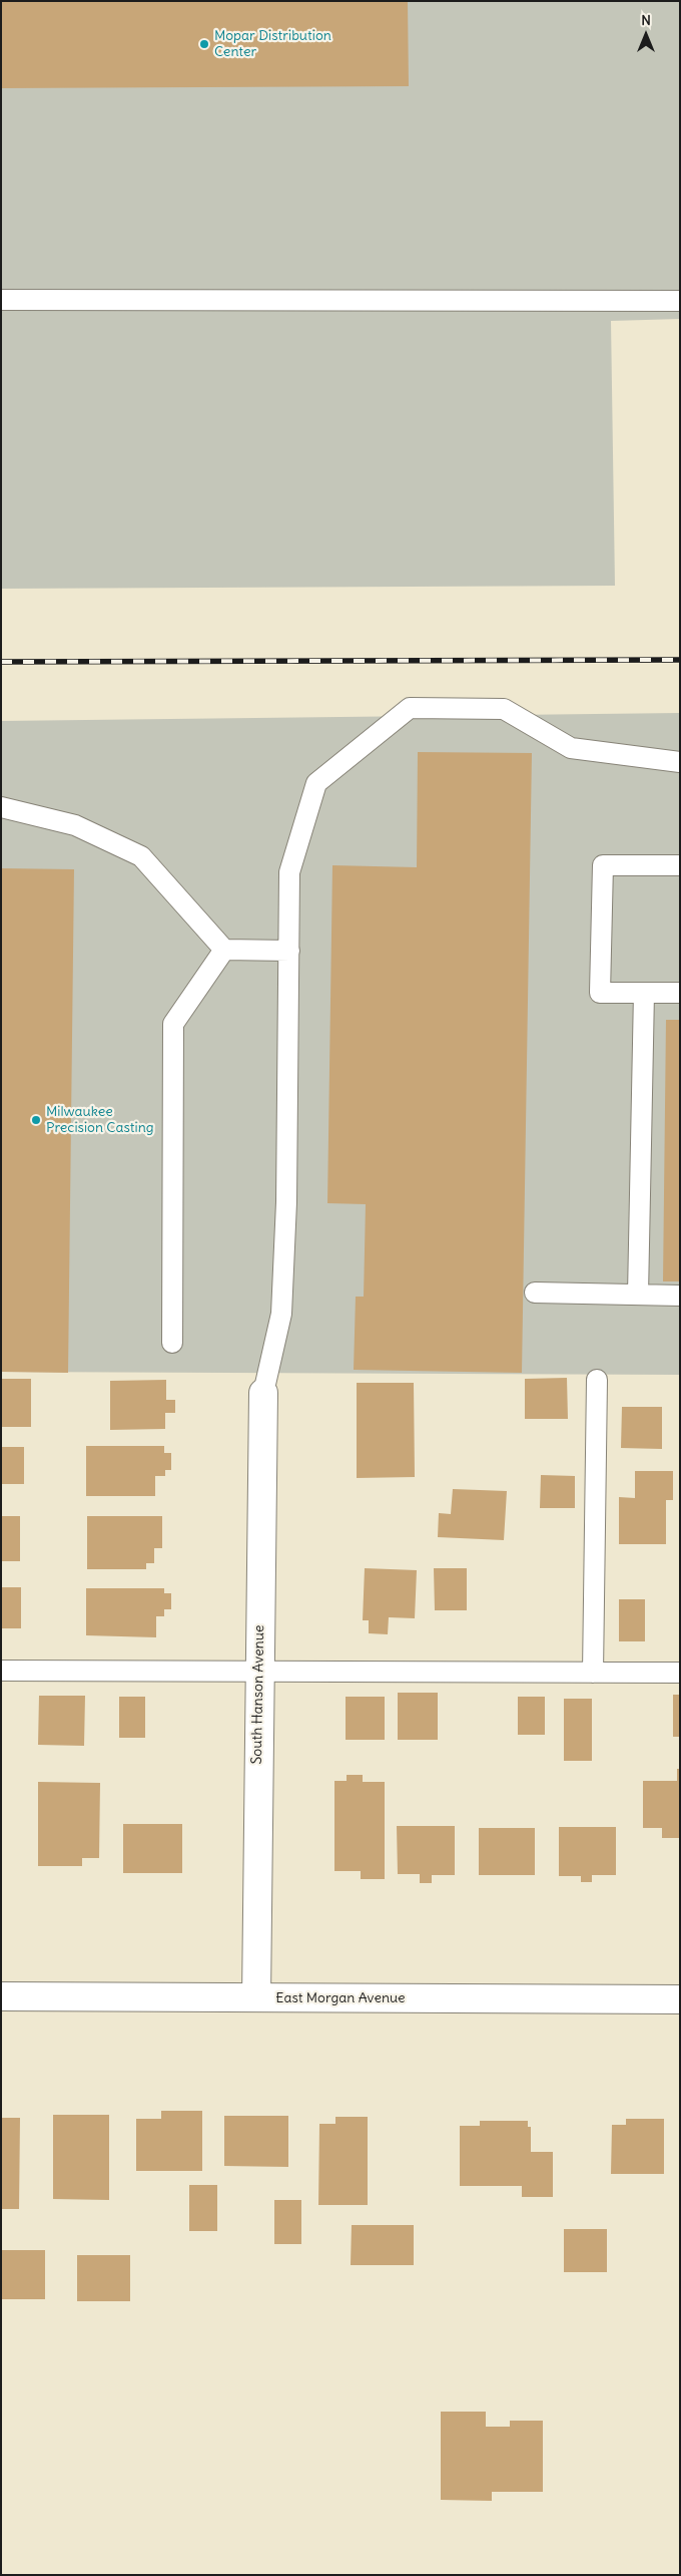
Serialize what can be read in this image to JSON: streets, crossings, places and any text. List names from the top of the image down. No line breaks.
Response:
{"streets":{"street":["South Hanson Avenue","East Morgan Avenue"]},"crossings":[["South Hanson Avenue","East Morgan Avenue"]],"places":["Mopar Distribution Center","Milwaukee Precision Casting"],"north":"top"}
